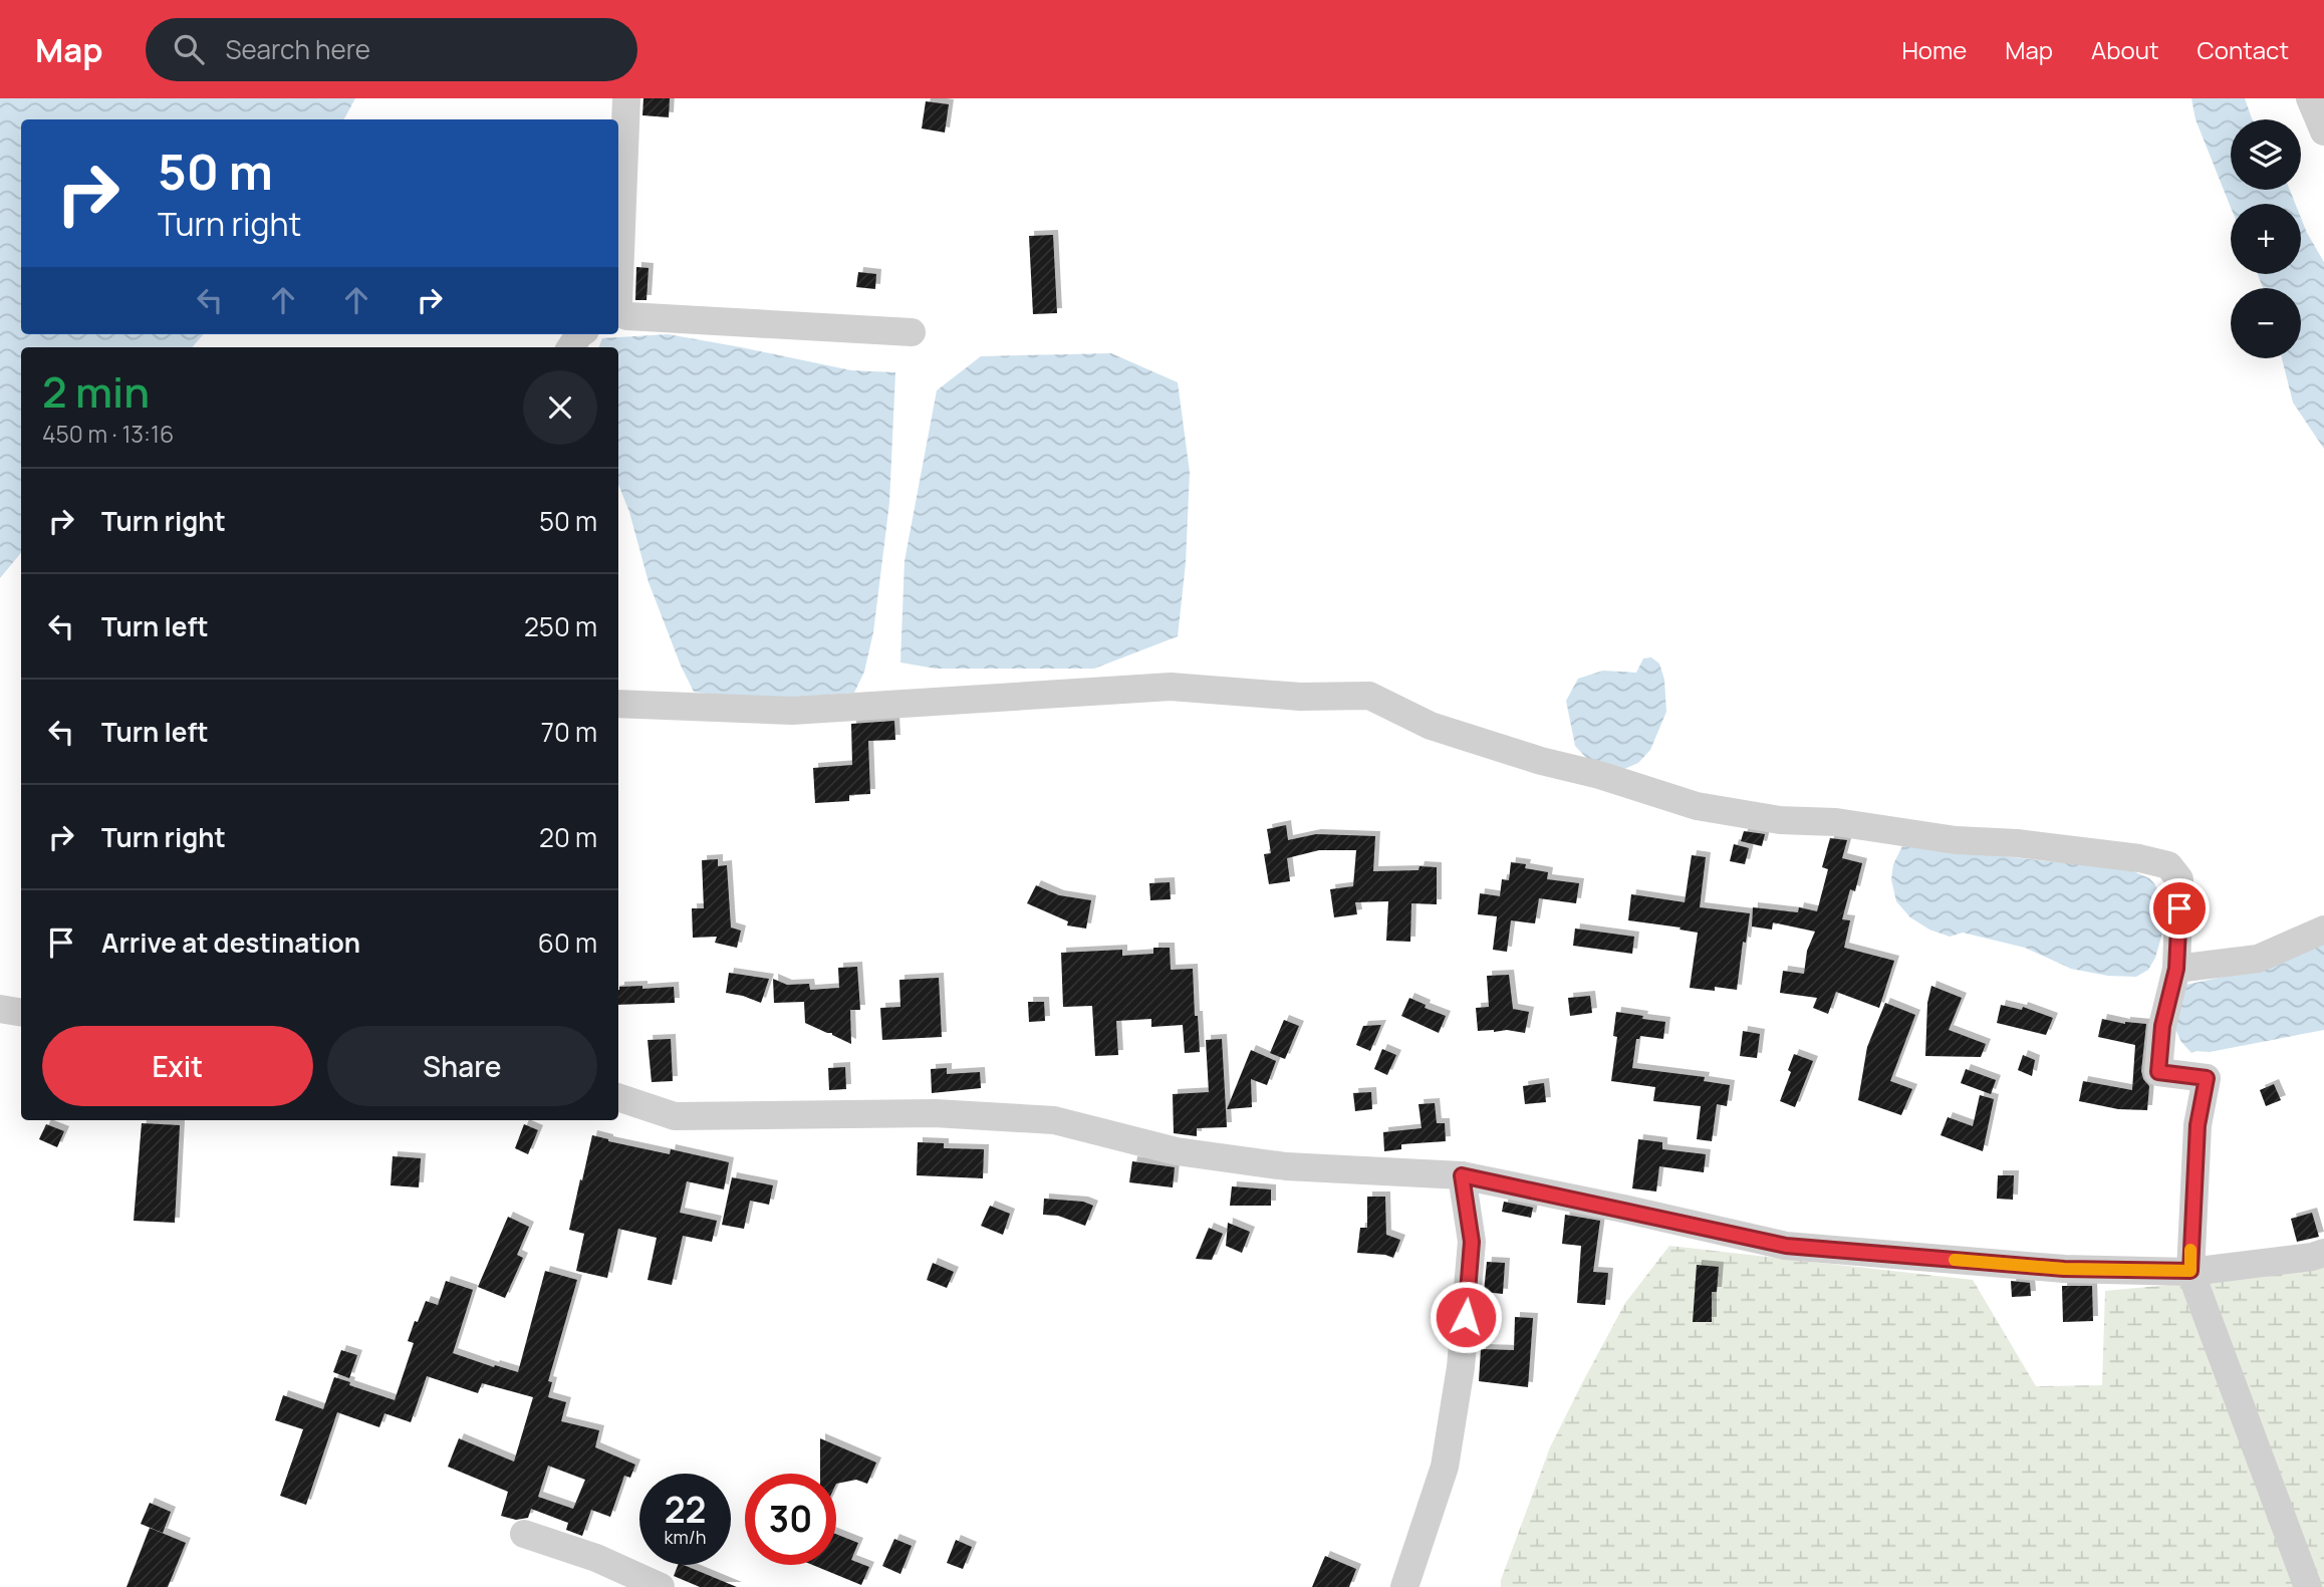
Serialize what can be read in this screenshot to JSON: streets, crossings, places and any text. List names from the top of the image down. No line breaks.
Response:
{"page":{"header":"Map","search":"Search here","nav":["Home","Map","About","Contact"],"map_buttons":["+","−"],"turn":["50 m","Turn right"],"heading":["2 min","450 m · 13:16"],"list":[{"name":"Turn right","value":"50 m"},{"name":"Turn left","value":"250 m"},{"name":"Turn left","value":"70 m"},{"name":"Turn right","value":"20 m"},{"name":"Arrive at destination","value":"60 m"}],"buttons":["Exit","Share"],"speed":"22 km/h","limit":"30"}}
